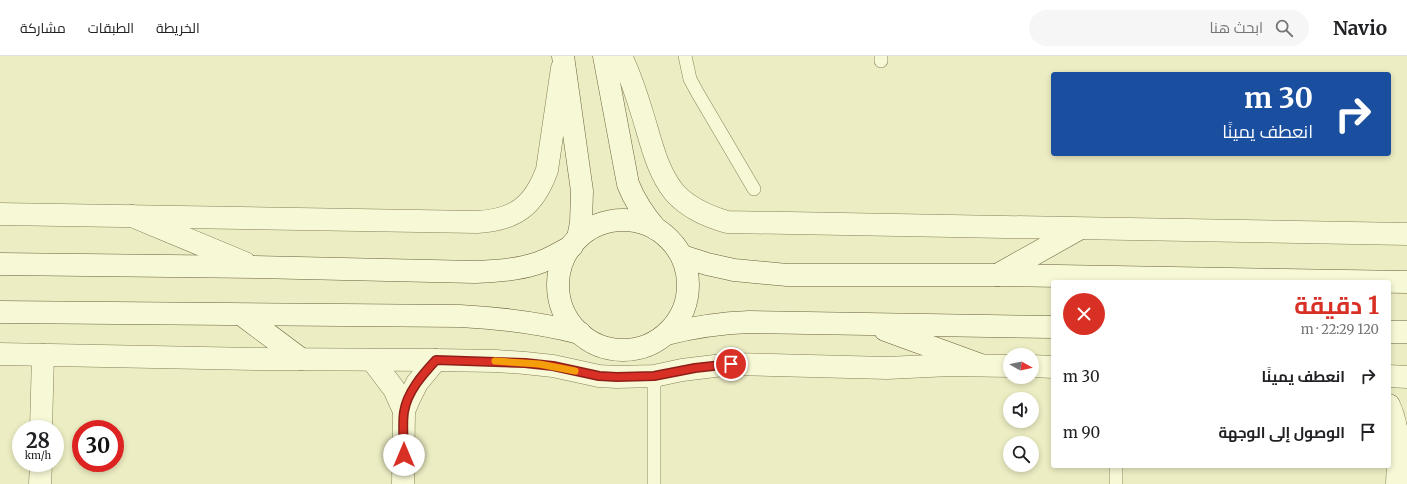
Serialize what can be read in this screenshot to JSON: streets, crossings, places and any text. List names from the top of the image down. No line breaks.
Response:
{"north":"right","page":{"header":"Navio","search":"ابحث هنا","nav":["الخريطة","الطبقات","مشاركة"],"turn":["30 m","انعطف يمينًا"],"heading":["1 دقيقة","120 m · 22:29"],"list":[{"name":"انعطف يمينًا","value":"30 m"},{"name":"الوصول إلى الوجهة","value":"90 m"}],"speed":"28 km/h","limit":"30"}}
